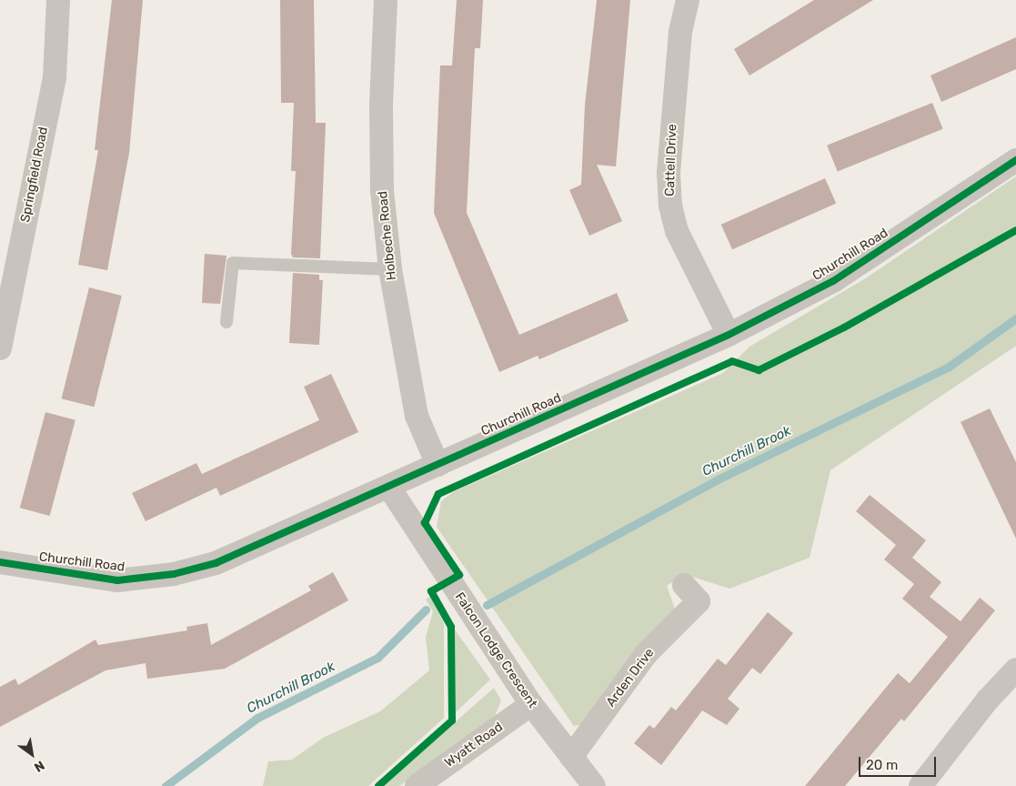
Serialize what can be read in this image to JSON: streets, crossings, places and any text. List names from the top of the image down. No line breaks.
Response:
{"streets":{"street":["Cattell Drive","Springfield Road","Holbeche Road","Churchill Road","Falcon Lodge Crescent","Arden Drive","Wyatt Road"]},"crossings":[["Cattell Drive","Churchill Road"],["Holbeche Road","Churchill Road"],["Churchill Road","Falcon Lodge Crescent"],["Falcon Lodge Crescent","Arden Drive"],["Falcon Lodge Crescent","Wyatt Road"]],"water":["Churchill Brook"],"scale_bar":"20 m","north":"bottom right"}
